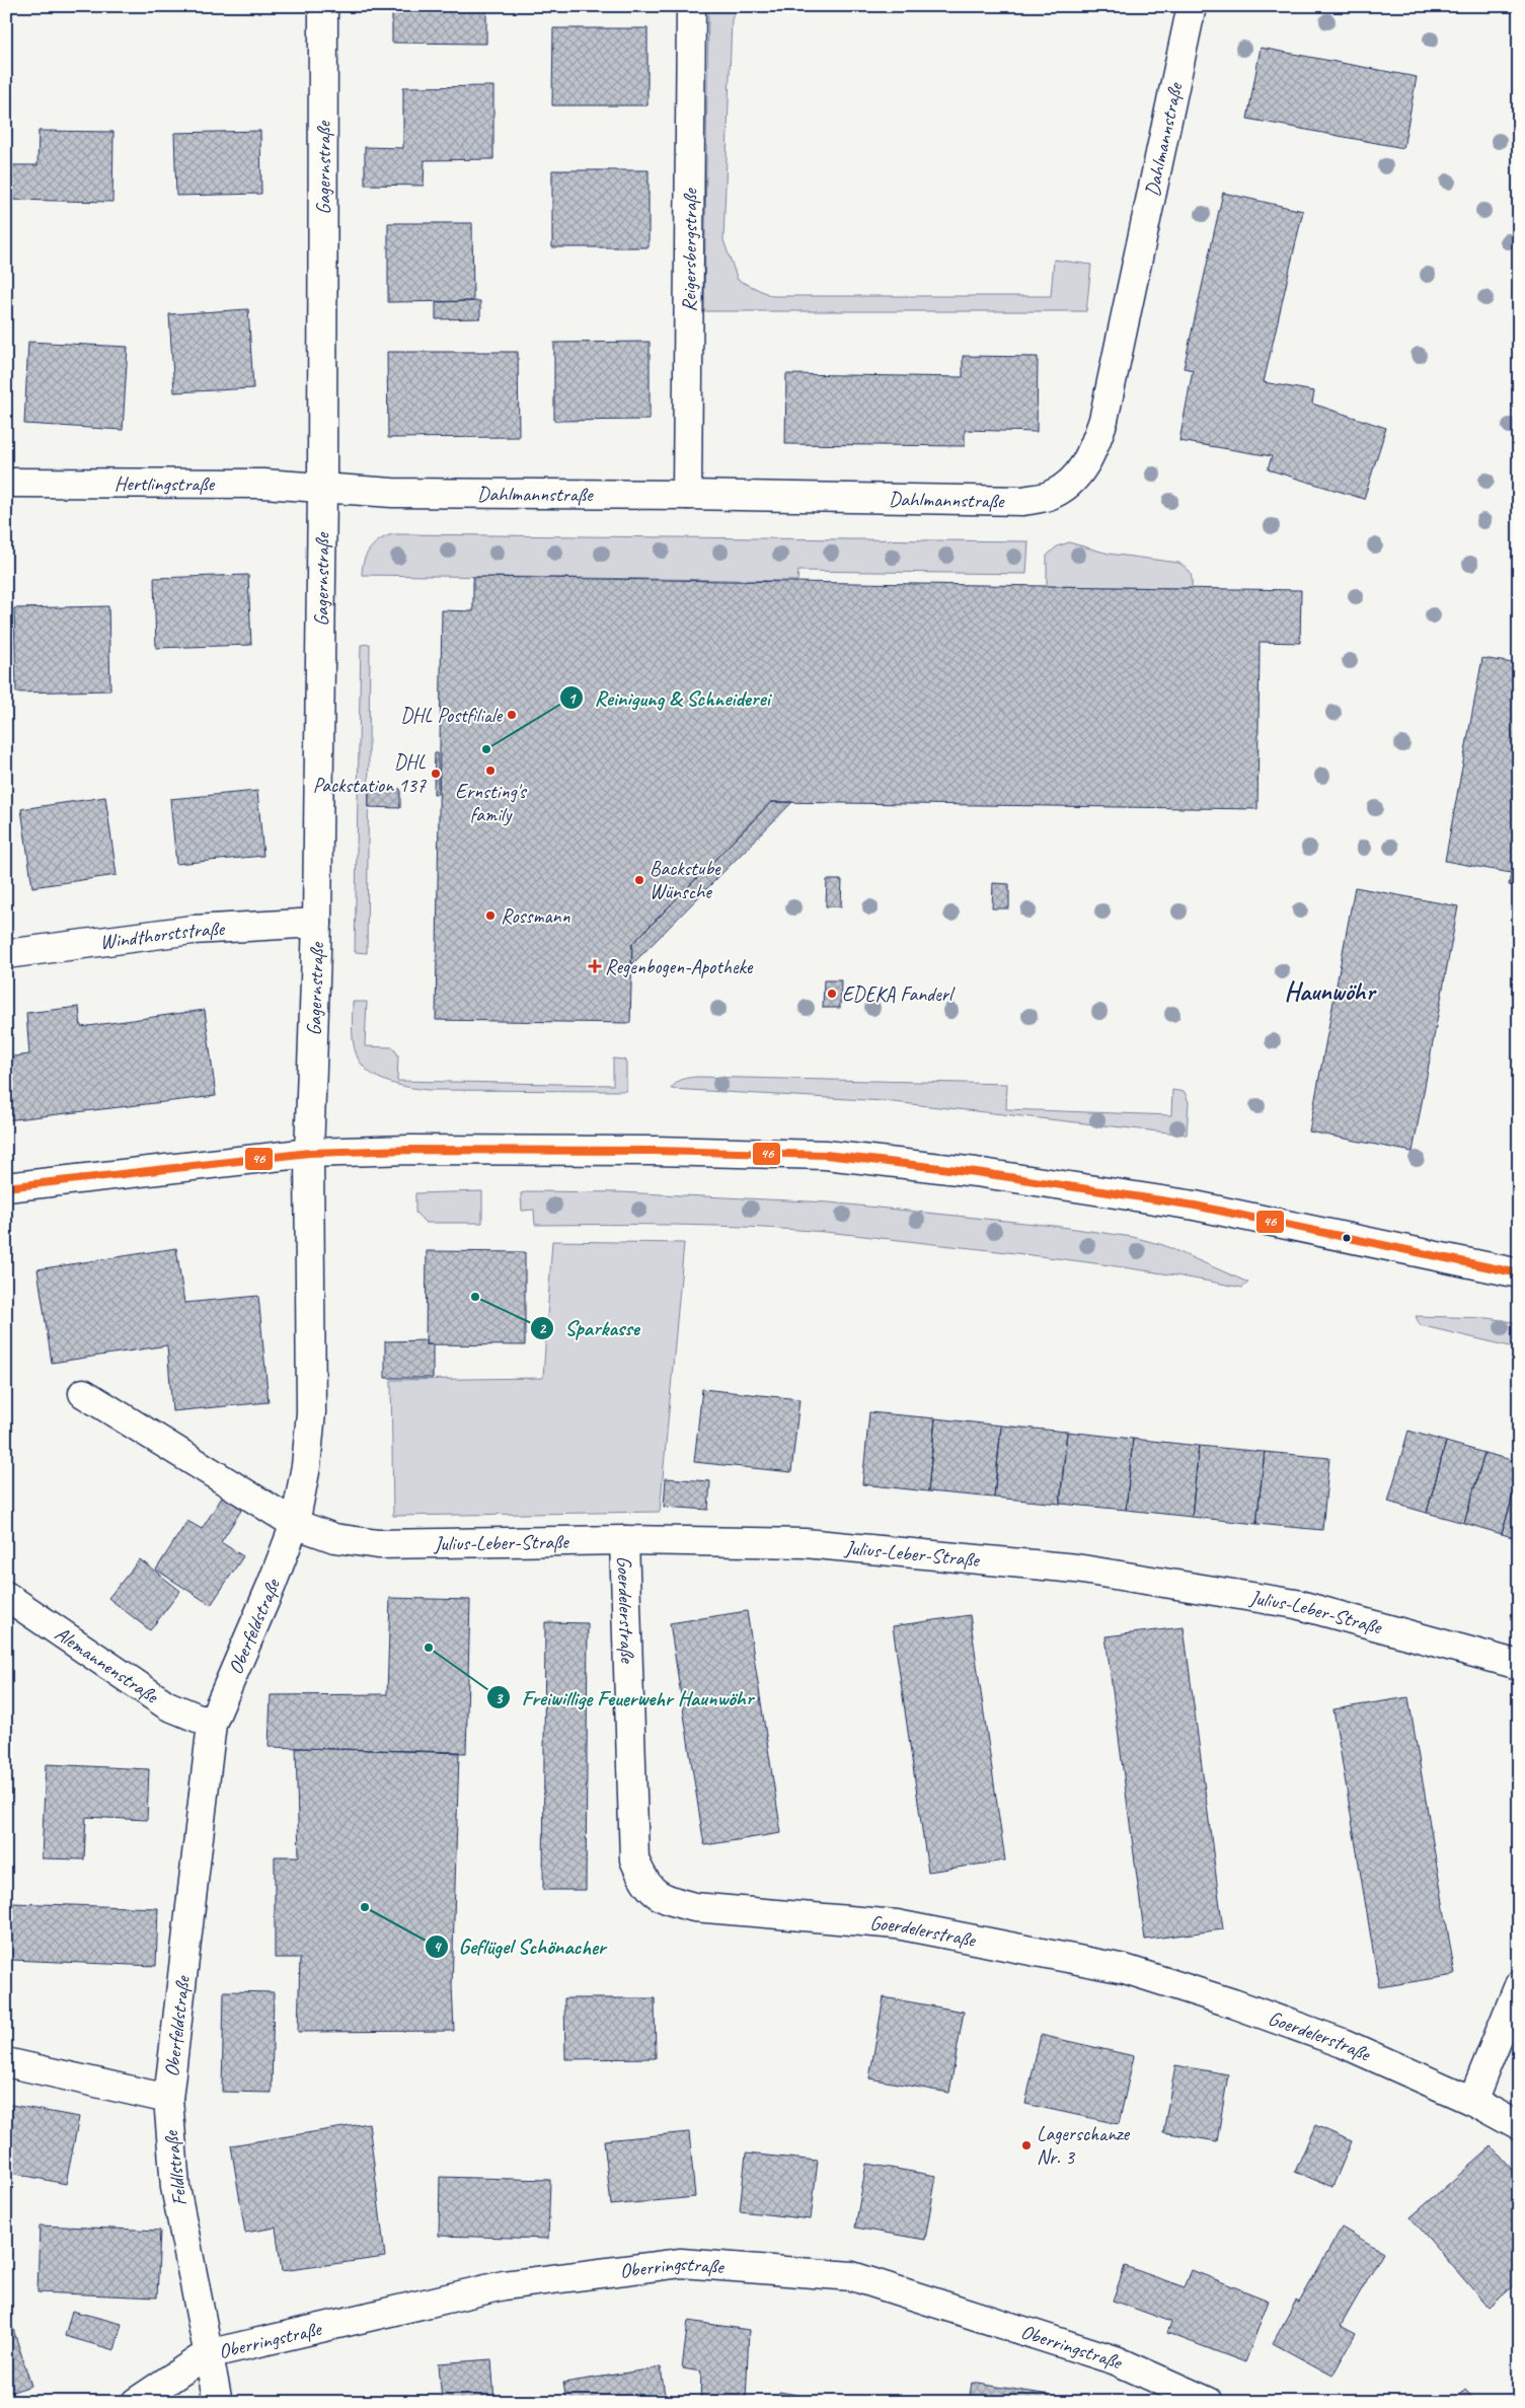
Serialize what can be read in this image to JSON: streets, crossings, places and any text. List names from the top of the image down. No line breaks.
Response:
{"streets":{"street":["Dahlmannstraße","Gagernstraße","Reigersbergstraße","Hertlingstraße","Windthorststraße","Julius-Leber-Straße","Goerdelerstraße","Oberfeldstraße","Alemannenstraße","Feldlstraße","Oberringstraße"]},"crossings":[["Dahlmannstraße","Gagernstraße"],["Dahlmannstraße","Reigersbergstraße"],["Dahlmannstraße","Hertlingstraße"],["Gagernstraße","Hertlingstraße"],["Gagernstraße","Windthorststraße"],["Gagernstraße","Oberfeldstraße"],["Julius-Leber-Straße","Goerdelerstraße"],["Julius-Leber-Straße","Oberfeldstraße"],["Oberfeldstraße","Alemannenstraße"],["Oberfeldstraße","Feldlstraße"],["Feldlstraße","Oberringstraße"]],"districts":["Haunwöhr"],"places":{"other":["DHL Postfiliale","Reinigung & Schneiderei","Ernsting's family","DHL Packstation 137","Backstube Wünsche","Rossmann","EDEKA Fanderl","Sparkasse","Freiwillige Feuerwehr Haunwöhr","Geflügel Schönacher","Lagerschanze Nr. 3"],"health":["Regenbogen-Apotheke"]},"lines":["transit line 46"]}
